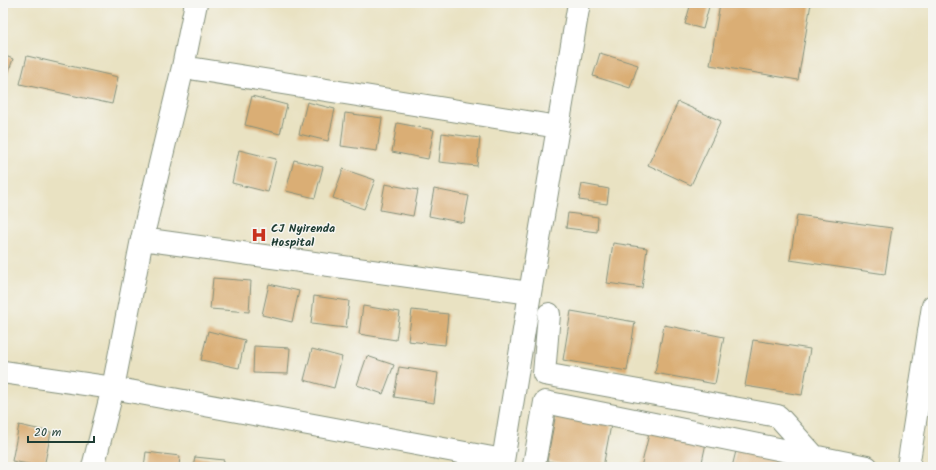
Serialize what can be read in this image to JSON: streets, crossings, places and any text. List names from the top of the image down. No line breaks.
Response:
{"places":{"hospital":["CJ Nyirenda Hospital"]},"scale_bar":"20 m"}
